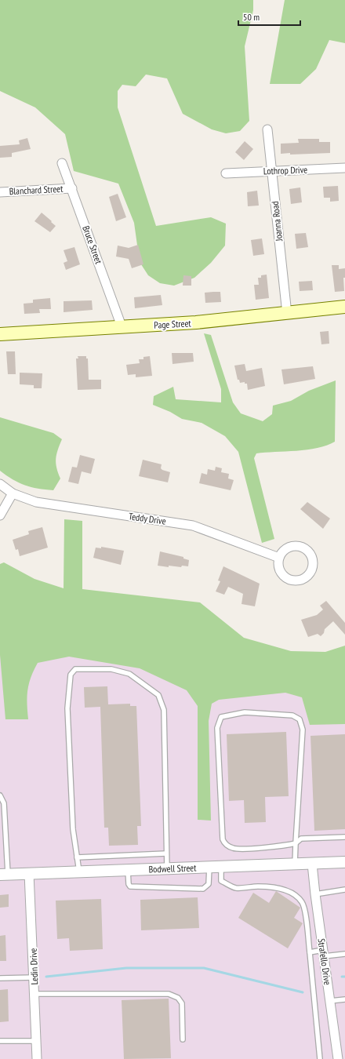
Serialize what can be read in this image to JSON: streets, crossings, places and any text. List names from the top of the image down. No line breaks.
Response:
{"streets":{"main road":["Page Street"],"street":["Lothrop Drive","Blanchard Street","Joanna Road","Bruce Street","Teddy Drive","Bodwell Street","Strafello Drive","Ledin Drive"]},"crossings":[["Lothrop Drive","Joanna Road"],["Blanchard Street","Bruce Street"],["Joanna Road","Page Street"],["Bruce Street","Page Street"],["Bodwell Street","Strafello Drive"],["Bodwell Street","Ledin Drive"]],"scale_bar":"50 m"}
